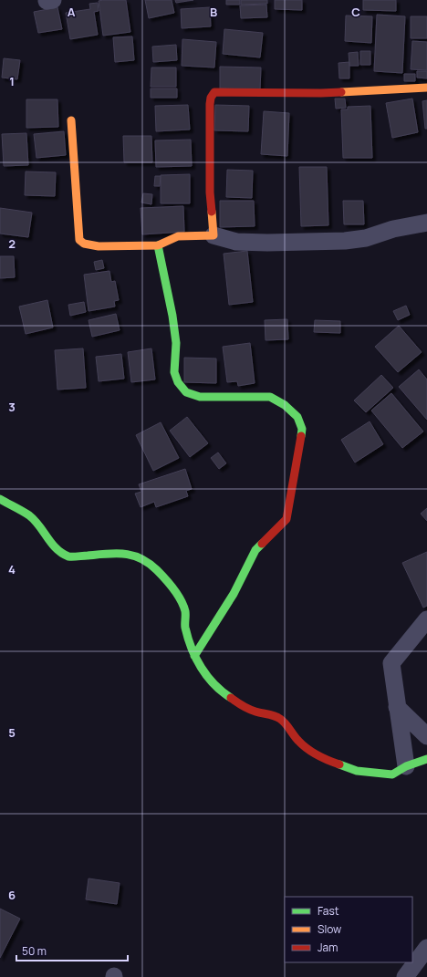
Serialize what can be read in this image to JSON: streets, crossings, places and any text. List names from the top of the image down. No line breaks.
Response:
{"legend":["Fast","Slow","Jam"],"scale_bar":"50 m","grid":{"columns":["A","B","C"],"rows":["1","2","3","4","5","6"]}}
